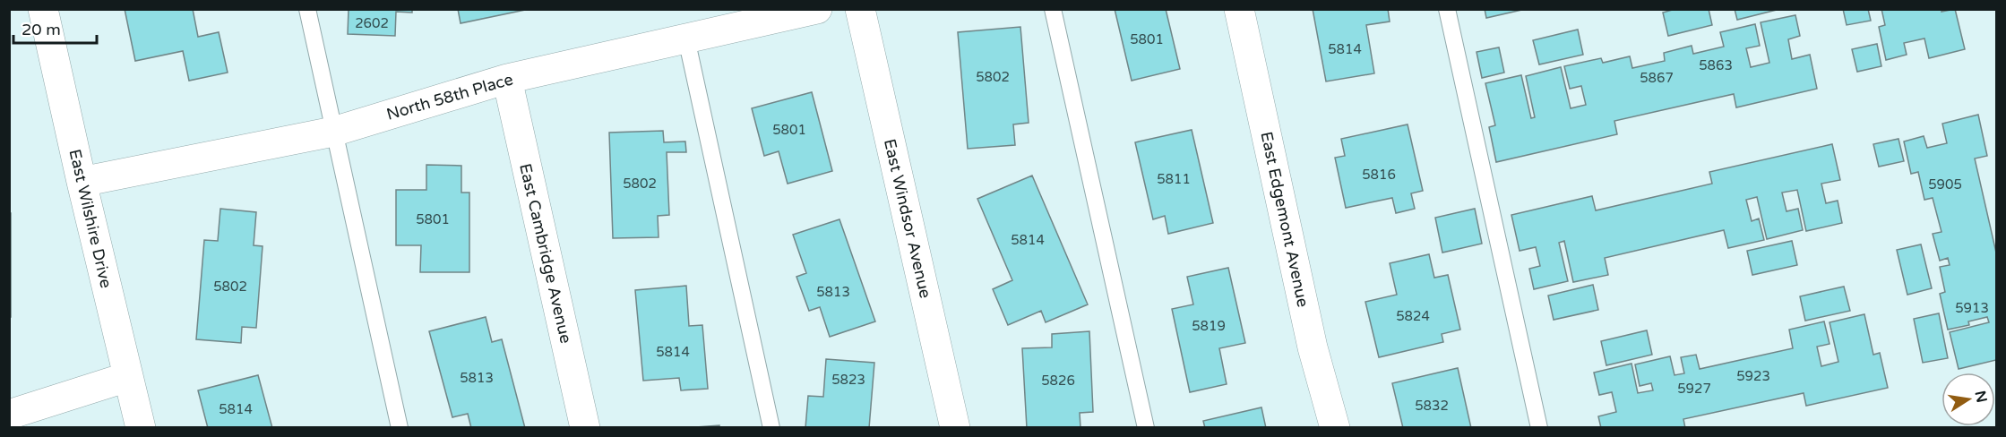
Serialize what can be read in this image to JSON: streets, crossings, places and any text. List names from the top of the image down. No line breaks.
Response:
{"streets":{"street":["North 58th Place","East Wilshire Drive","East Windsor Avenue","East Edgemont Avenue","East Cambridge Avenue"]},"crossings":[["North 58th Place","East Wilshire Drive"],["North 58th Place","East Cambridge Avenue"]],"house_numbers":["2602","5801","5814","5863","5802","5867","5801","5816","5811","5802","5905","5801","5814","5802","5813","5913","5824","5819","5814","5923","5813","5823","5826","5927","5832","5814"],"scale_bar":"20 m","north":"right"}
